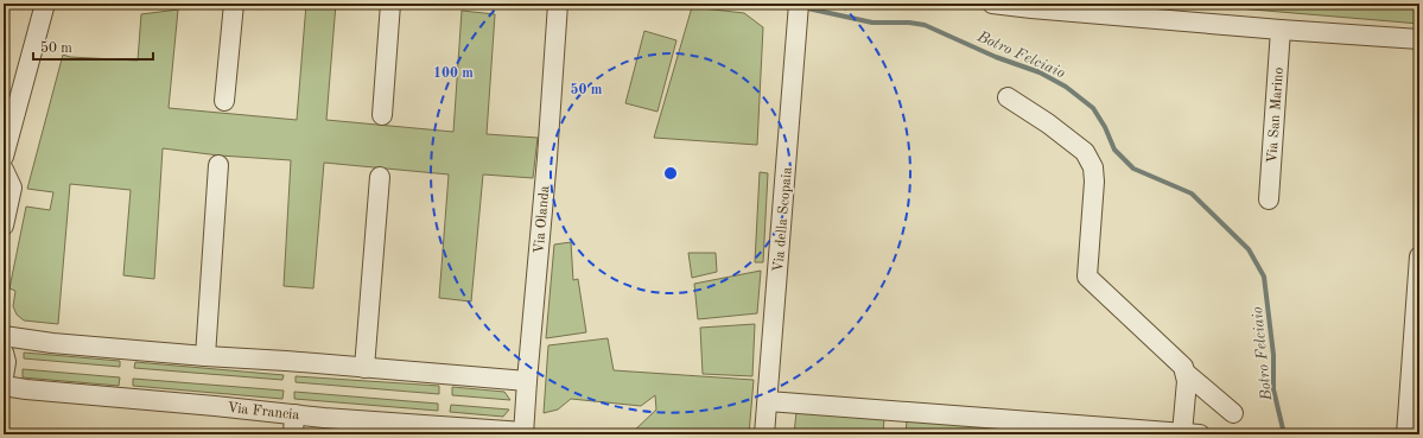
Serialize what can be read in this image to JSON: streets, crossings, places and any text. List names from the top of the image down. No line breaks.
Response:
{"streets":{"street":["Via San Marino","Via Olanda","Via della Scopaia","Via Francia"]},"crossings":[["Via Olanda","Via Francia"]],"water":["Botro Felciaio"],"scale_bar":"50 m","rings":["100 m","50 m"]}
